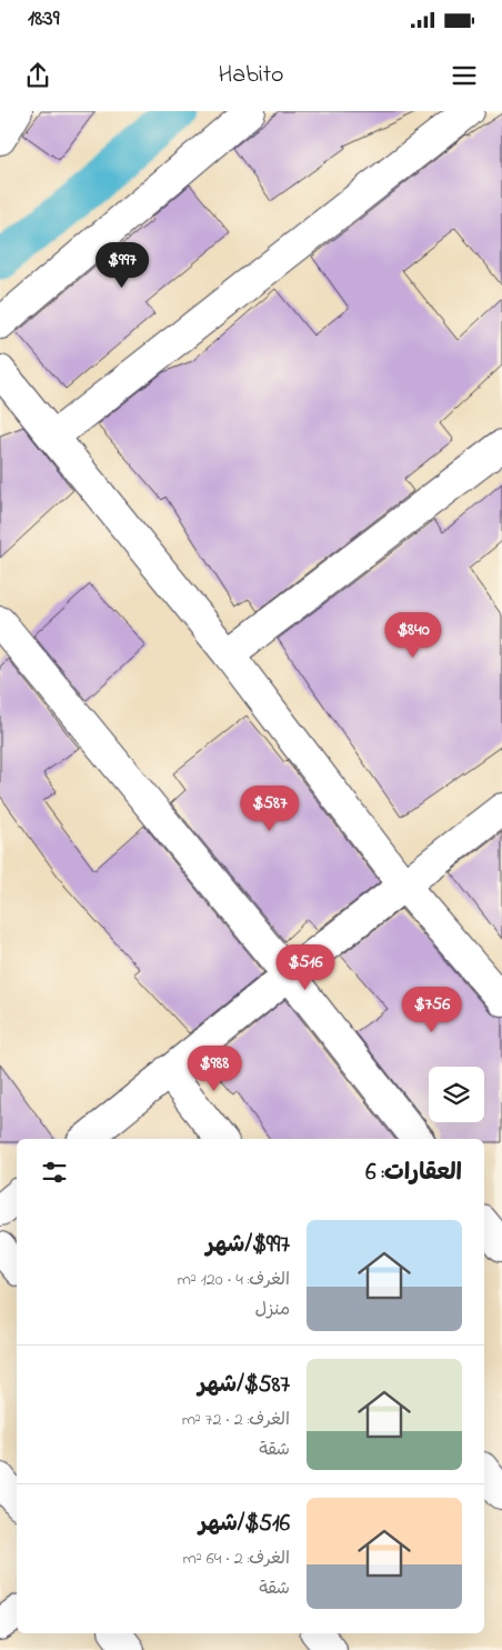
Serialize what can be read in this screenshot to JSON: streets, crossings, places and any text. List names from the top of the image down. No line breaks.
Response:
{"page":{"status":"18:39","header":"Habito","price":["$997","$840","$587","$516","$756","$988"],"heading":"العقارات: 6","list":[{"name":"$997/شهر","note":"الغرف: 4 · 120 m² · منزل"},{"name":"$587/شهر","note":"الغرف: 2 · 72 m² · شقة"},{"name":"$516/شهر","note":"الغرف: 2 · 64 m² · شقة"}]}}
